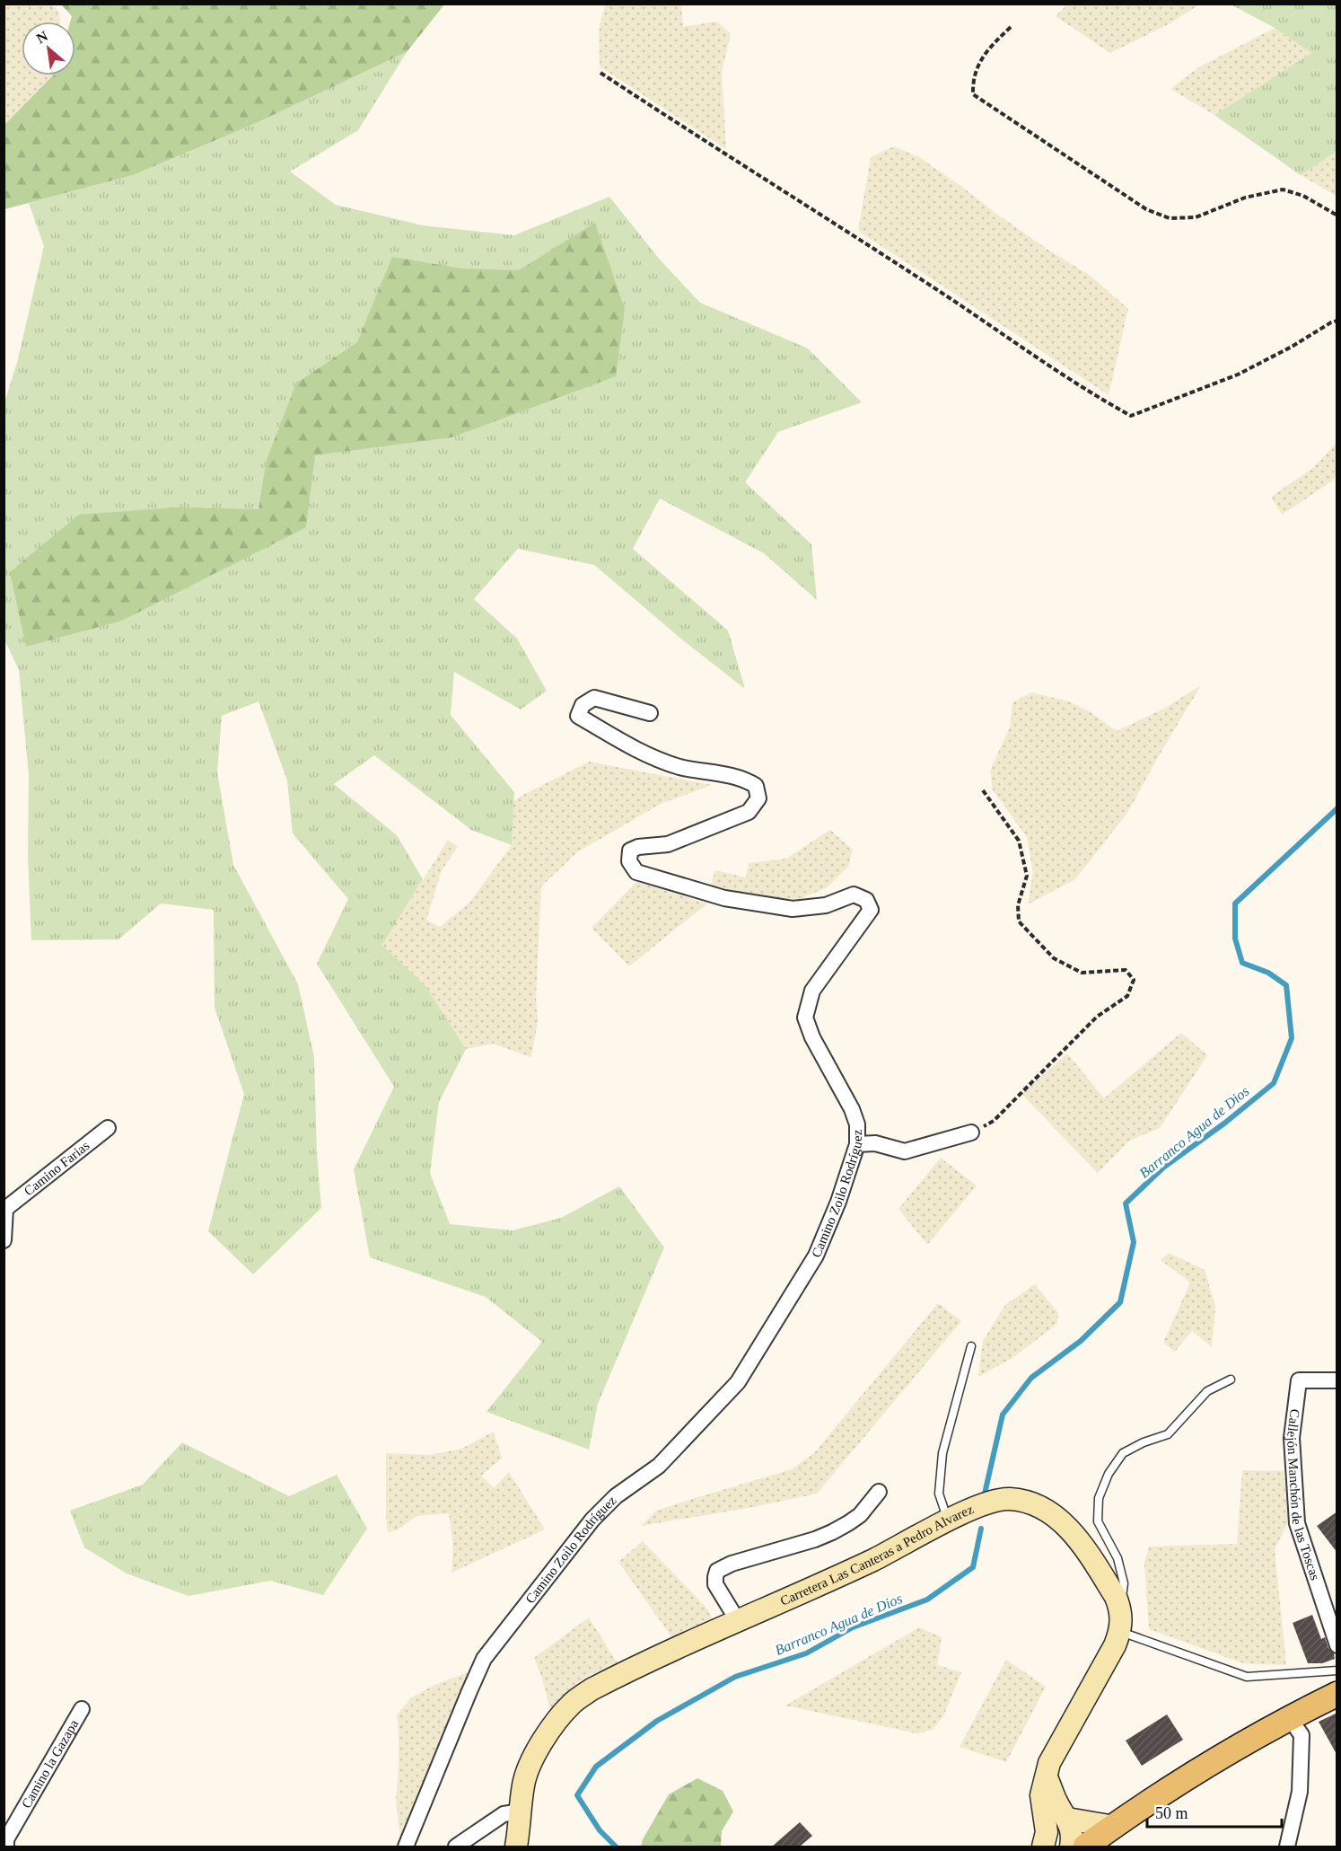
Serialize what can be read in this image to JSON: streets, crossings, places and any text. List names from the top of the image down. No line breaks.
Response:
{"streets":{"main road":["Carretera Las Canteras a Pedro Alvarez"],"street":["Camino Farias","Camino Zoilo Rodríguez","Callejón Manchón de las Toscas","Camino la Gazapa"]},"water":["Barranco Agua de Dios"],"scale_bar":"50 m","north":"top left"}
